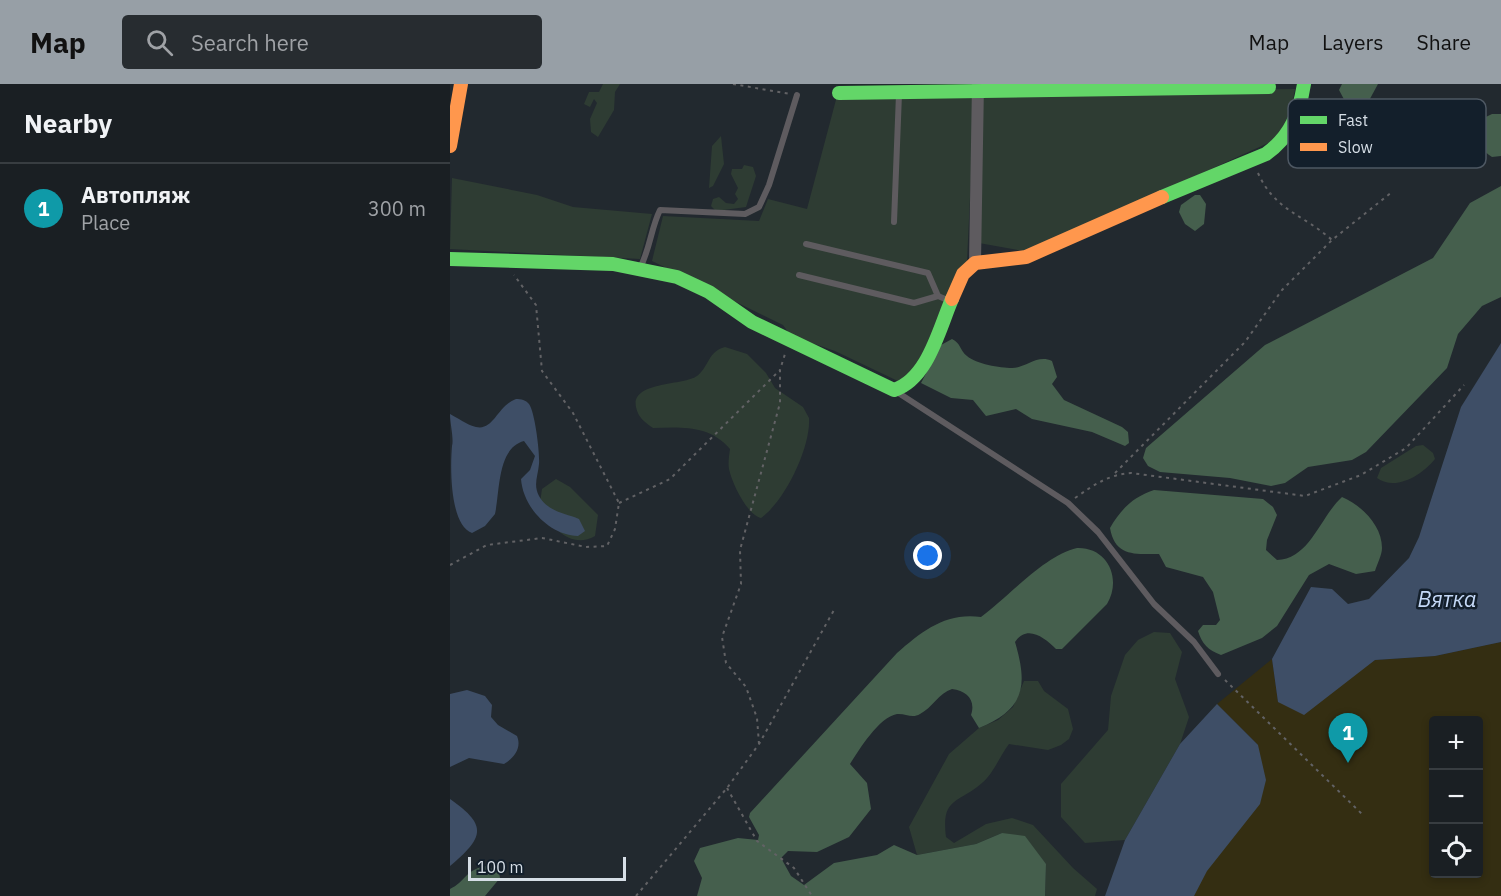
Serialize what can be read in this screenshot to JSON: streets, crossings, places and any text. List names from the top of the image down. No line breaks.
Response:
{"water":["Вятка"],"legend":["Fast","Slow"],"scale_bar":"100 m","page":{"header":"Map","search":"Search here","nav":["Map","Layers","Share"],"heading":"Nearby","list":[{"mark":"1","name":"Автопляж","note":"Place","value":"300 m"}],"pins":"1","map_buttons":["+","−"],"scale":"100 m"}}
